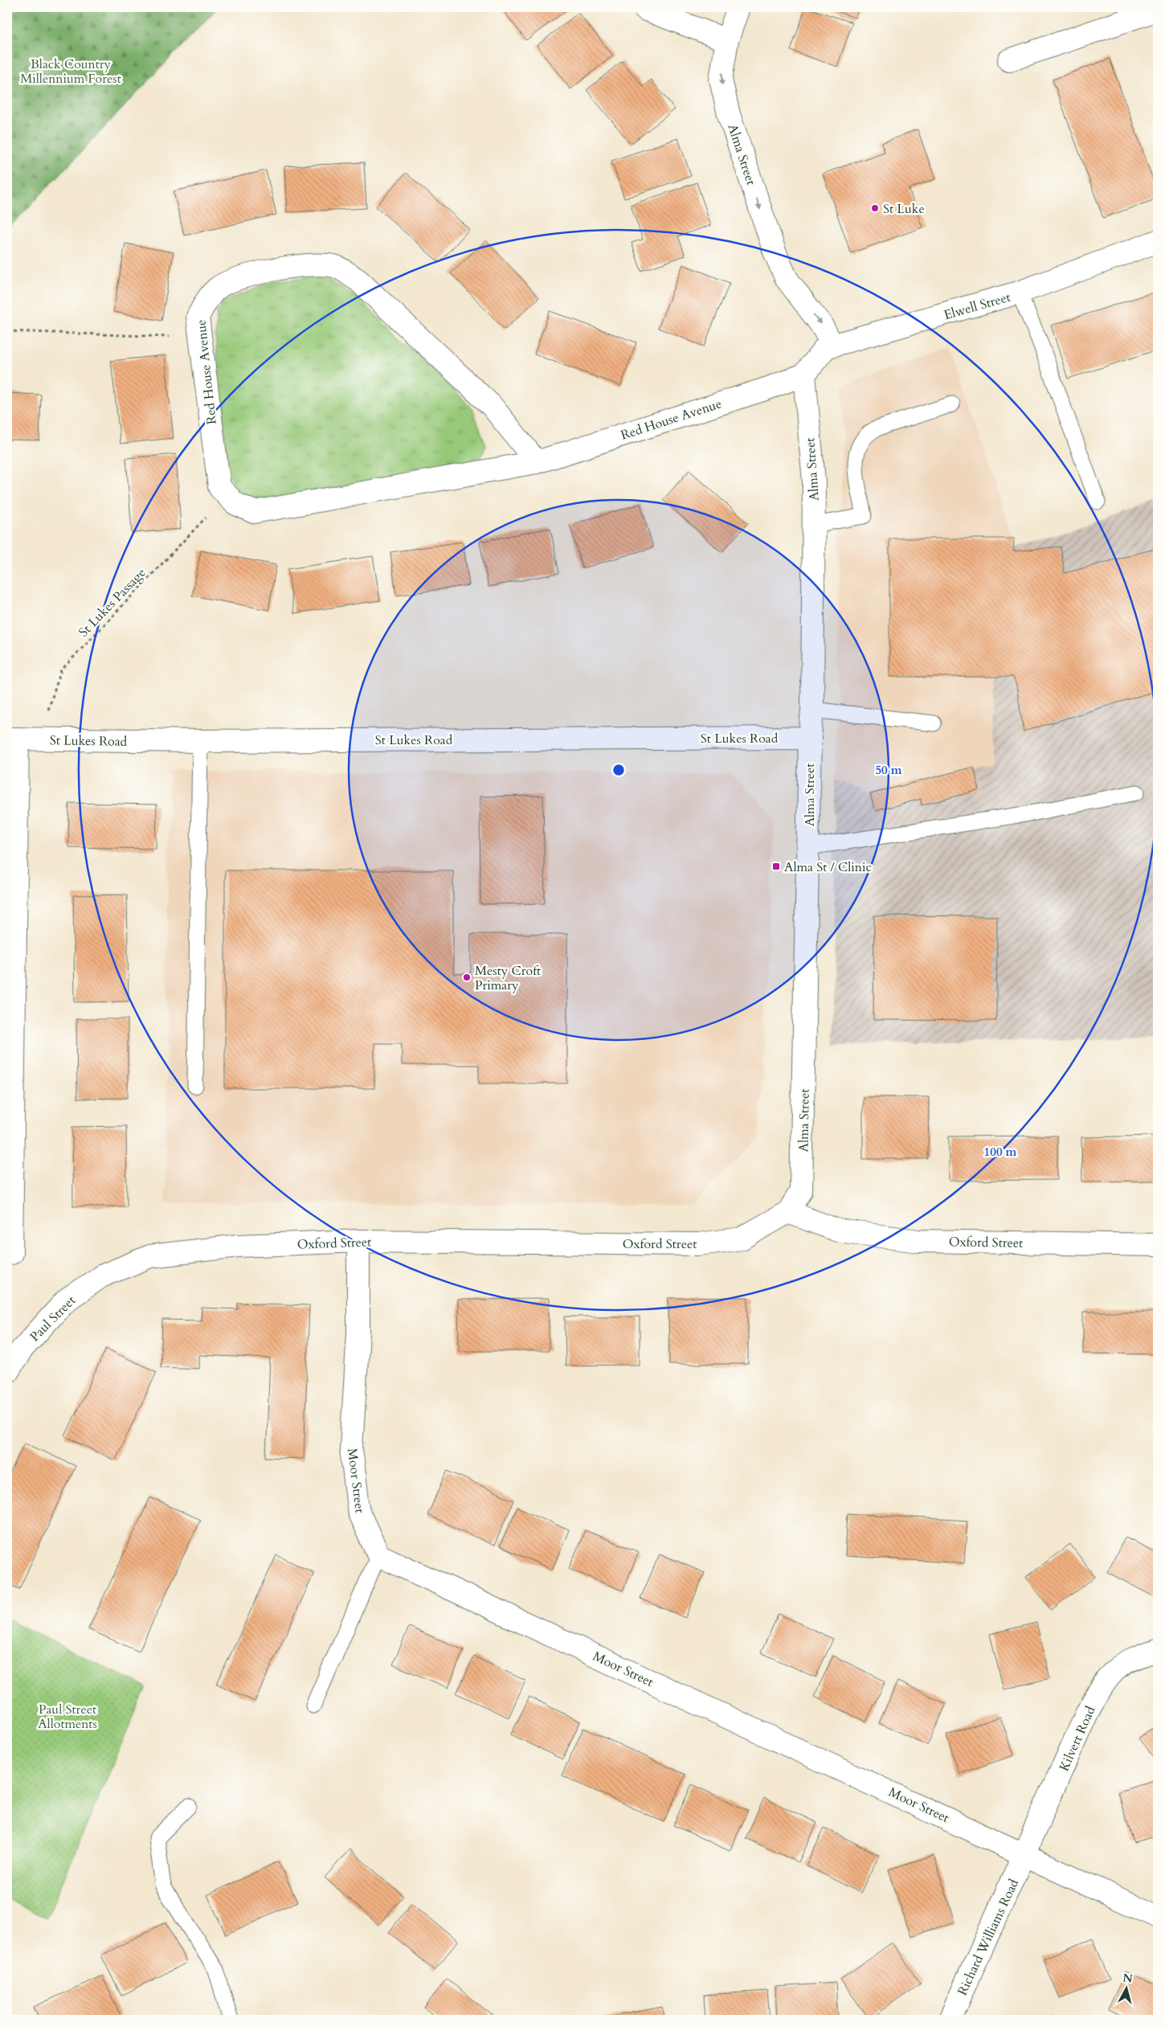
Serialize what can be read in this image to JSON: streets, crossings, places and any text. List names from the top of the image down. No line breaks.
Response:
{"streets":{"street":["Alma Street","Elwell Street","Red House Avenue","St Lukes Road","Oxford Street","Paul Street","Moor Street","Kilvert Road","Richard Williams Road"],"path":["St Lukes Passage"]},"crossings":[["Alma Street","Elwell Street"],["Alma Street","Red House Avenue"],["Alma Street","St Lukes Road"],["Alma Street","Oxford Street"],["Elwell Street","Red House Avenue"],["Red House Avenue","St Lukes Passage"],["St Lukes Passage","St Lukes Road"],["Oxford Street","Paul Street"],["Oxford Street","Moor Street"],["Moor Street","Kilvert Road"],["Moor Street","Richard Williams Road"],["Kilvert Road","Richard Williams Road"]],"parks":["Black Country Millennium Forest","Paul Street Allotments"],"places":{"other":["St Luke","Mesty Croft Primary"],"transit":["Alma St / Clinic"]},"north":"top","rings":["50 m","100 m"]}
